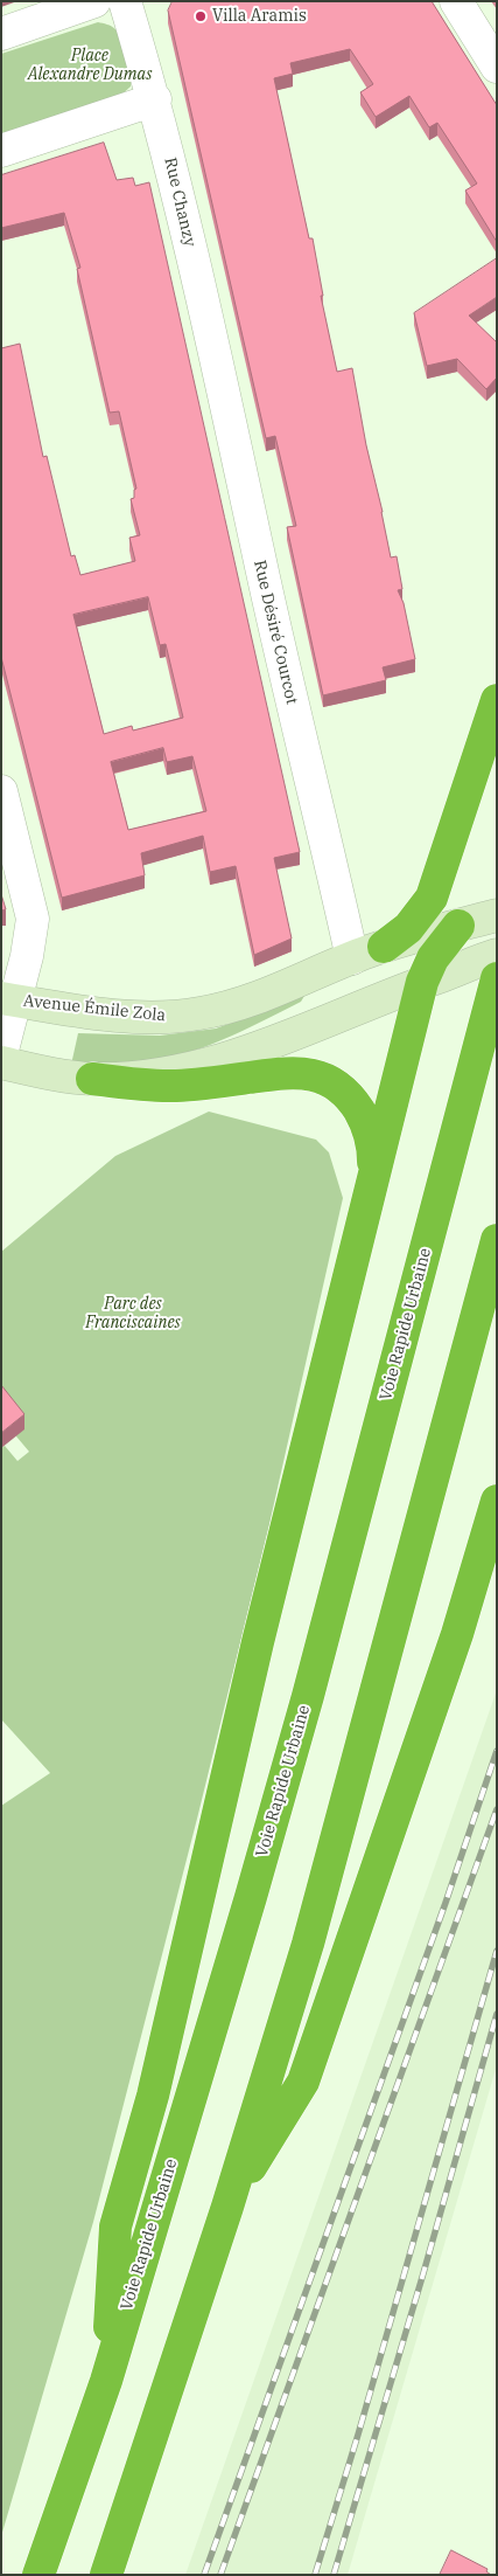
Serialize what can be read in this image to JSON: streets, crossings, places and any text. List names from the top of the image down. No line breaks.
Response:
{"streets":{"highway":["Voie Rapide Urbaine"],"main road":["Avenue Émile Zola"],"street":["Rue Chanzy","Rue Désiré Courcot"]},"crossings":[["Rue Chanzy","Rue Désiré Courcot"],["Rue Désiré Courcot","Avenue Émile Zola"]],"parks":["Place Alexandre Dumas","Parc des Franciscaines"],"places":["Villa Aramis"]}
